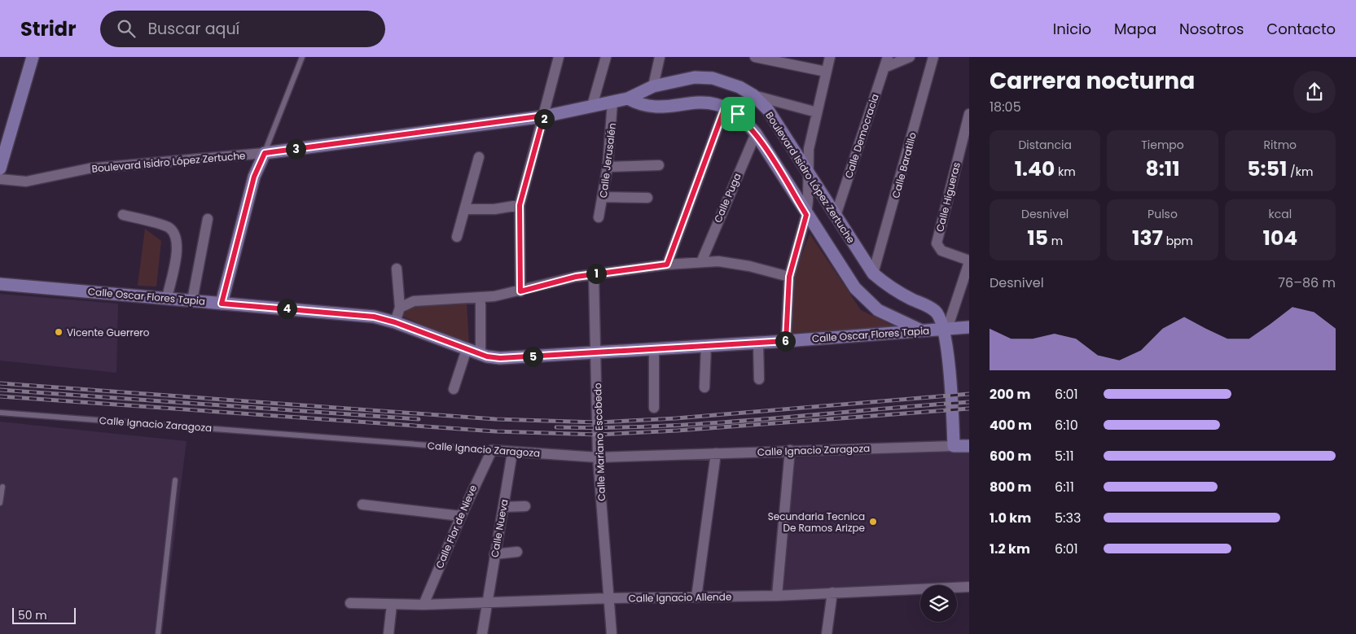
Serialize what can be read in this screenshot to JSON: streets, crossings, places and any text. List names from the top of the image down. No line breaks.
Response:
{"streets":{"street":["Calle Democracia","Calle Jerusalén","Boulevard Isidro López Zertuche","Calle Baratillo","Calle Higueras","Calle Puga","Calle Oscar Flores Tapia","Calle Ignacio Zaragoza","Calle Mariano Escobedo","Calle Flor de Nieve","Calle Nueva","Calle Ignacio Allende"]},"crossings":[["Calle Democracia","Boulevard Isidro López Zertuche"],["Calle Jerusalén","Boulevard Isidro López Zertuche"],["Boulevard Isidro López Zertuche","Calle Baratillo"],["Boulevard Isidro López Zertuche","Calle Oscar Flores Tapia"],["Boulevard Isidro López Zertuche","Calle Ignacio Zaragoza"],["Calle Oscar Flores Tapia","Calle Mariano Escobedo"],["Calle Ignacio Zaragoza","Calle Mariano Escobedo"],["Calle Ignacio Zaragoza","Calle Flor de Nieve"],["Calle Ignacio Zaragoza","Calle Nueva"],["Calle Mariano Escobedo","Calle Ignacio Allende"],["Calle Flor de Nieve","Calle Ignacio Allende"],["Calle Nueva","Calle Ignacio Allende"]],"places":["Vicente Guerrero","Secundaria Tecnica De Ramos Arizpe"],"scale_bar":"50 m","page":{"header":"Stridr","search":"Buscar aquí","nav":["Inicio","Mapa","Nosotros","Contacto"],"heading":["Carrera nocturna","18:05"],"pins":["2","3","1","4","6","5"],"stats":[["Distancia","1.40 km"],["Tiempo","8:11"],["Ritmo","5:51 /km"],["Desnivel","15 m"],["Pulso","137 bpm"],["kcal","104"]],"chart":["Desnivel","76–86 m"],"list":[{"name":"200 m","note":"6:01"},{"name":"400 m","note":"6:10"},{"name":"600 m","note":"5:11"},{"name":"800 m","note":"6:11"},{"name":"1.0 km","note":"5:33"},{"name":"1.2 km","note":"6:01"}],"scale":"50 m"}}
